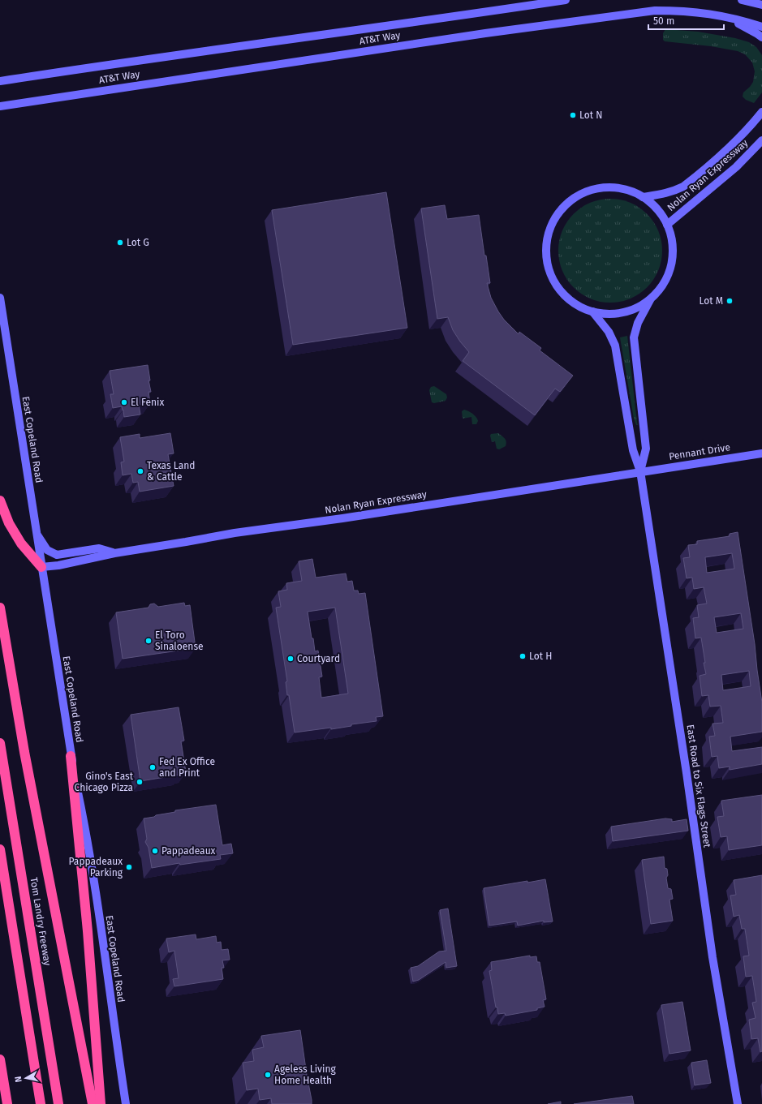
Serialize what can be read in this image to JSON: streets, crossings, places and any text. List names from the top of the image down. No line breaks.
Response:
{"streets":{"highway":["Tom Landry Freeway"],"street":["AT&T Way","Nolan Ryan Expressway","East Copeland Road","Pennant Drive","East Road to Six Flags Street"]},"crossings":[["Nolan Ryan Expressway","East Copeland Road"],["Nolan Ryan Expressway","Pennant Drive"],["Nolan Ryan Expressway","East Road to Six Flags Street"],["Pennant Drive","East Road to Six Flags Street"]],"places":["Lot N","Lot G","Lot M","El Fenix","Texas Land & Cattle","El Toro Sinaloense","Lot H","Courtyard","Fed Ex Office and Print","Gino's East Chicago Pizza","Pappadeaux","Pappadeaux Parking","Ageless Living Home Health"],"scale_bar":"50 m","north":"left"}
